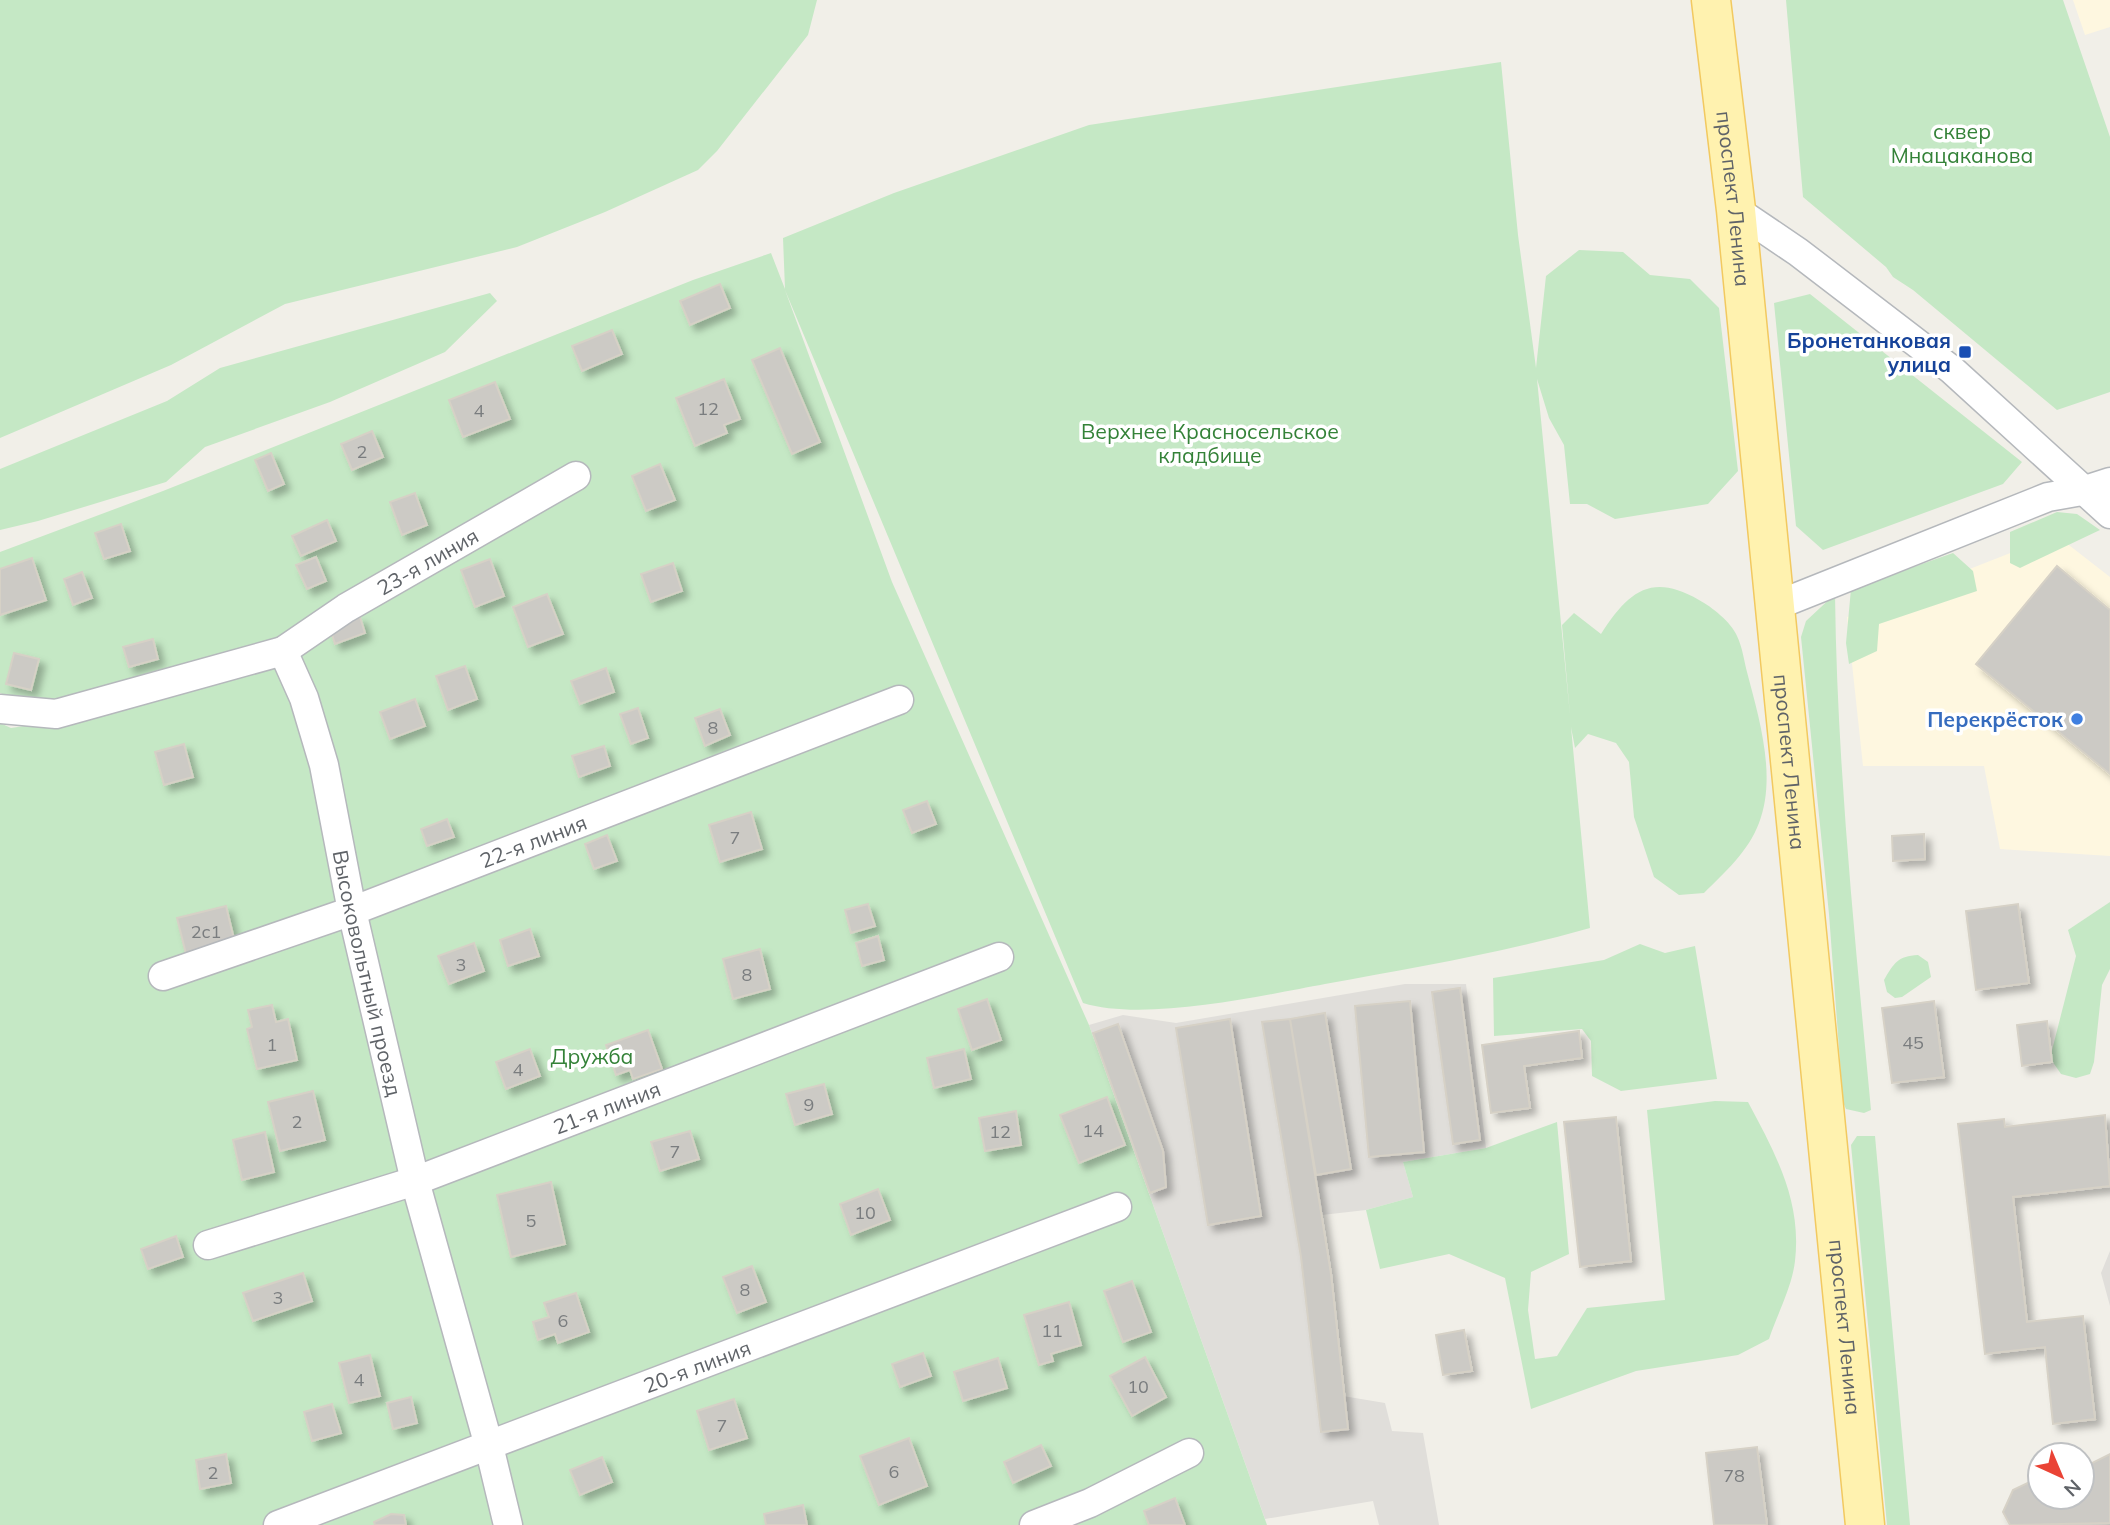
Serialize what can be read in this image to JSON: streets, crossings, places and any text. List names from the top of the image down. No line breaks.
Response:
{"streets":{"main road":["проспект Ленина"],"street":["23-я линия","22-я линия","Высоковольтный проезд","21-я линия","20-я линия"]},"crossings":[["23-я линия","Высоковольтный проезд"],["22-я линия","Высоковольтный проезд"],["Высоковольтный проезд","21-я линия"],["Высоковольтный проезд","20-я линия"]],"parks":["сквер Мнацаканова","Верхнее Красносельское кладбище","Дружба"],"places":{"transit":["Бронетанковая улица"],"other":["Перекрёсток"]},"house_numbers":["12","4","2","8","7","2с1","3","8","45","1","4","9","2","14","12","7","10","5","8","3","6","11","4","10","7","6","2","78"],"north":"bottom right"}
